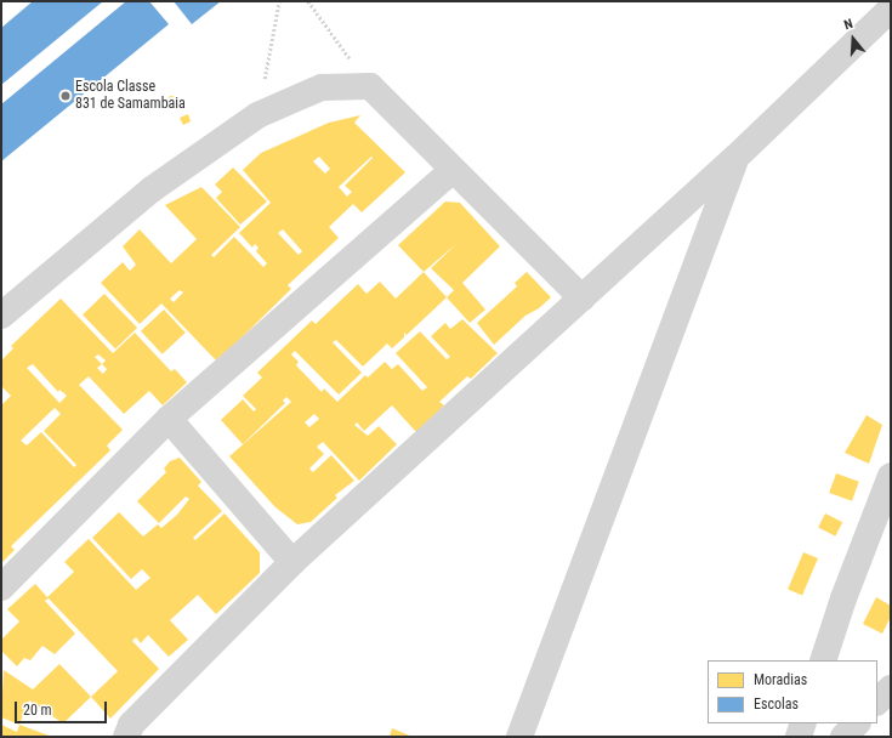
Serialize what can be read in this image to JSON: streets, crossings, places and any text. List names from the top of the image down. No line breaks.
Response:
{"places":["Escola Classe 831 de Samambaia"],"legend":["Moradias","Escolas"],"scale_bar":"20 m","north":"top"}
